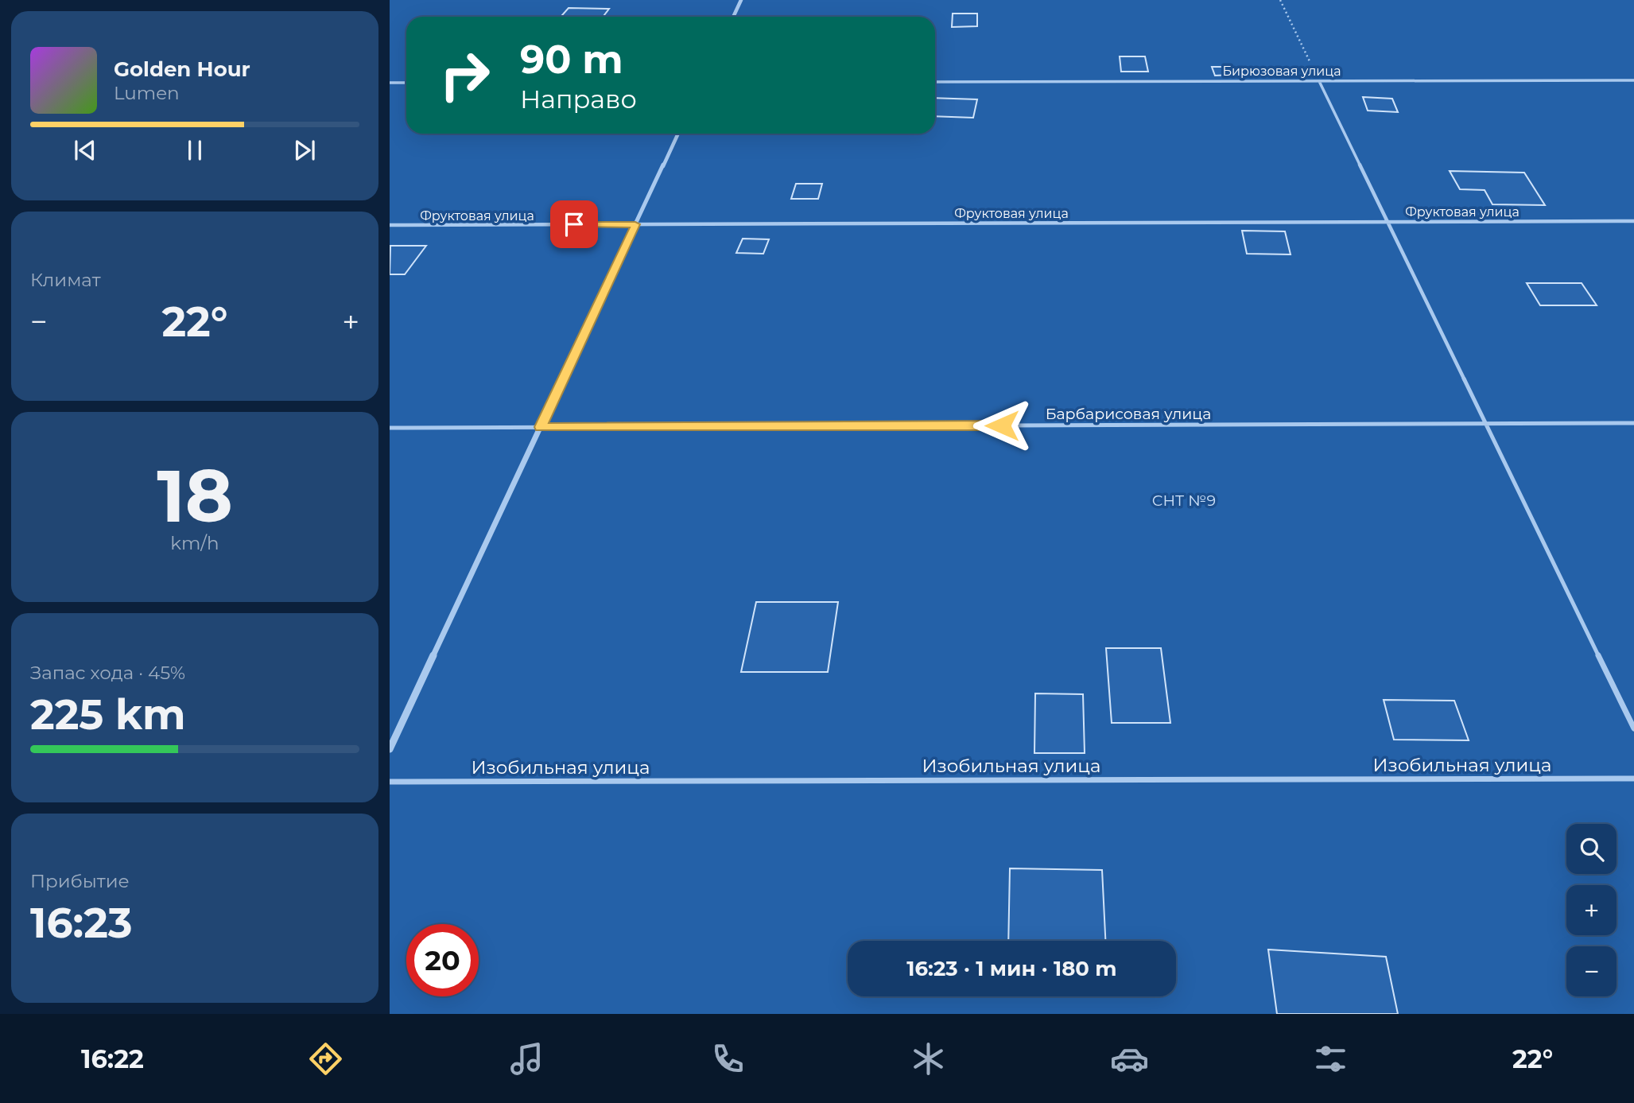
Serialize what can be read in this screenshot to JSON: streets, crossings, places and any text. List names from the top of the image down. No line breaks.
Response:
{"streets":{"lane":["Бирюзовая улица","Фруктовая улица","Барбарисовая улица","Изобильная улица"]},"parks":["СНТ №9"],"page":{"turn":["90 m","Направо"],"song":["Golden Hour","Lumen"],"tile":["Климат",["18","km/h"],["Запас хода · 45%","225 km"],["Прибытие","16:23"]],"heat":["−","22°","+"],"map_buttons":["+","−"],"limit":"20","trip":"16:23 · 1 мин · 180 m","tabs":["16:22","22°"]}}
